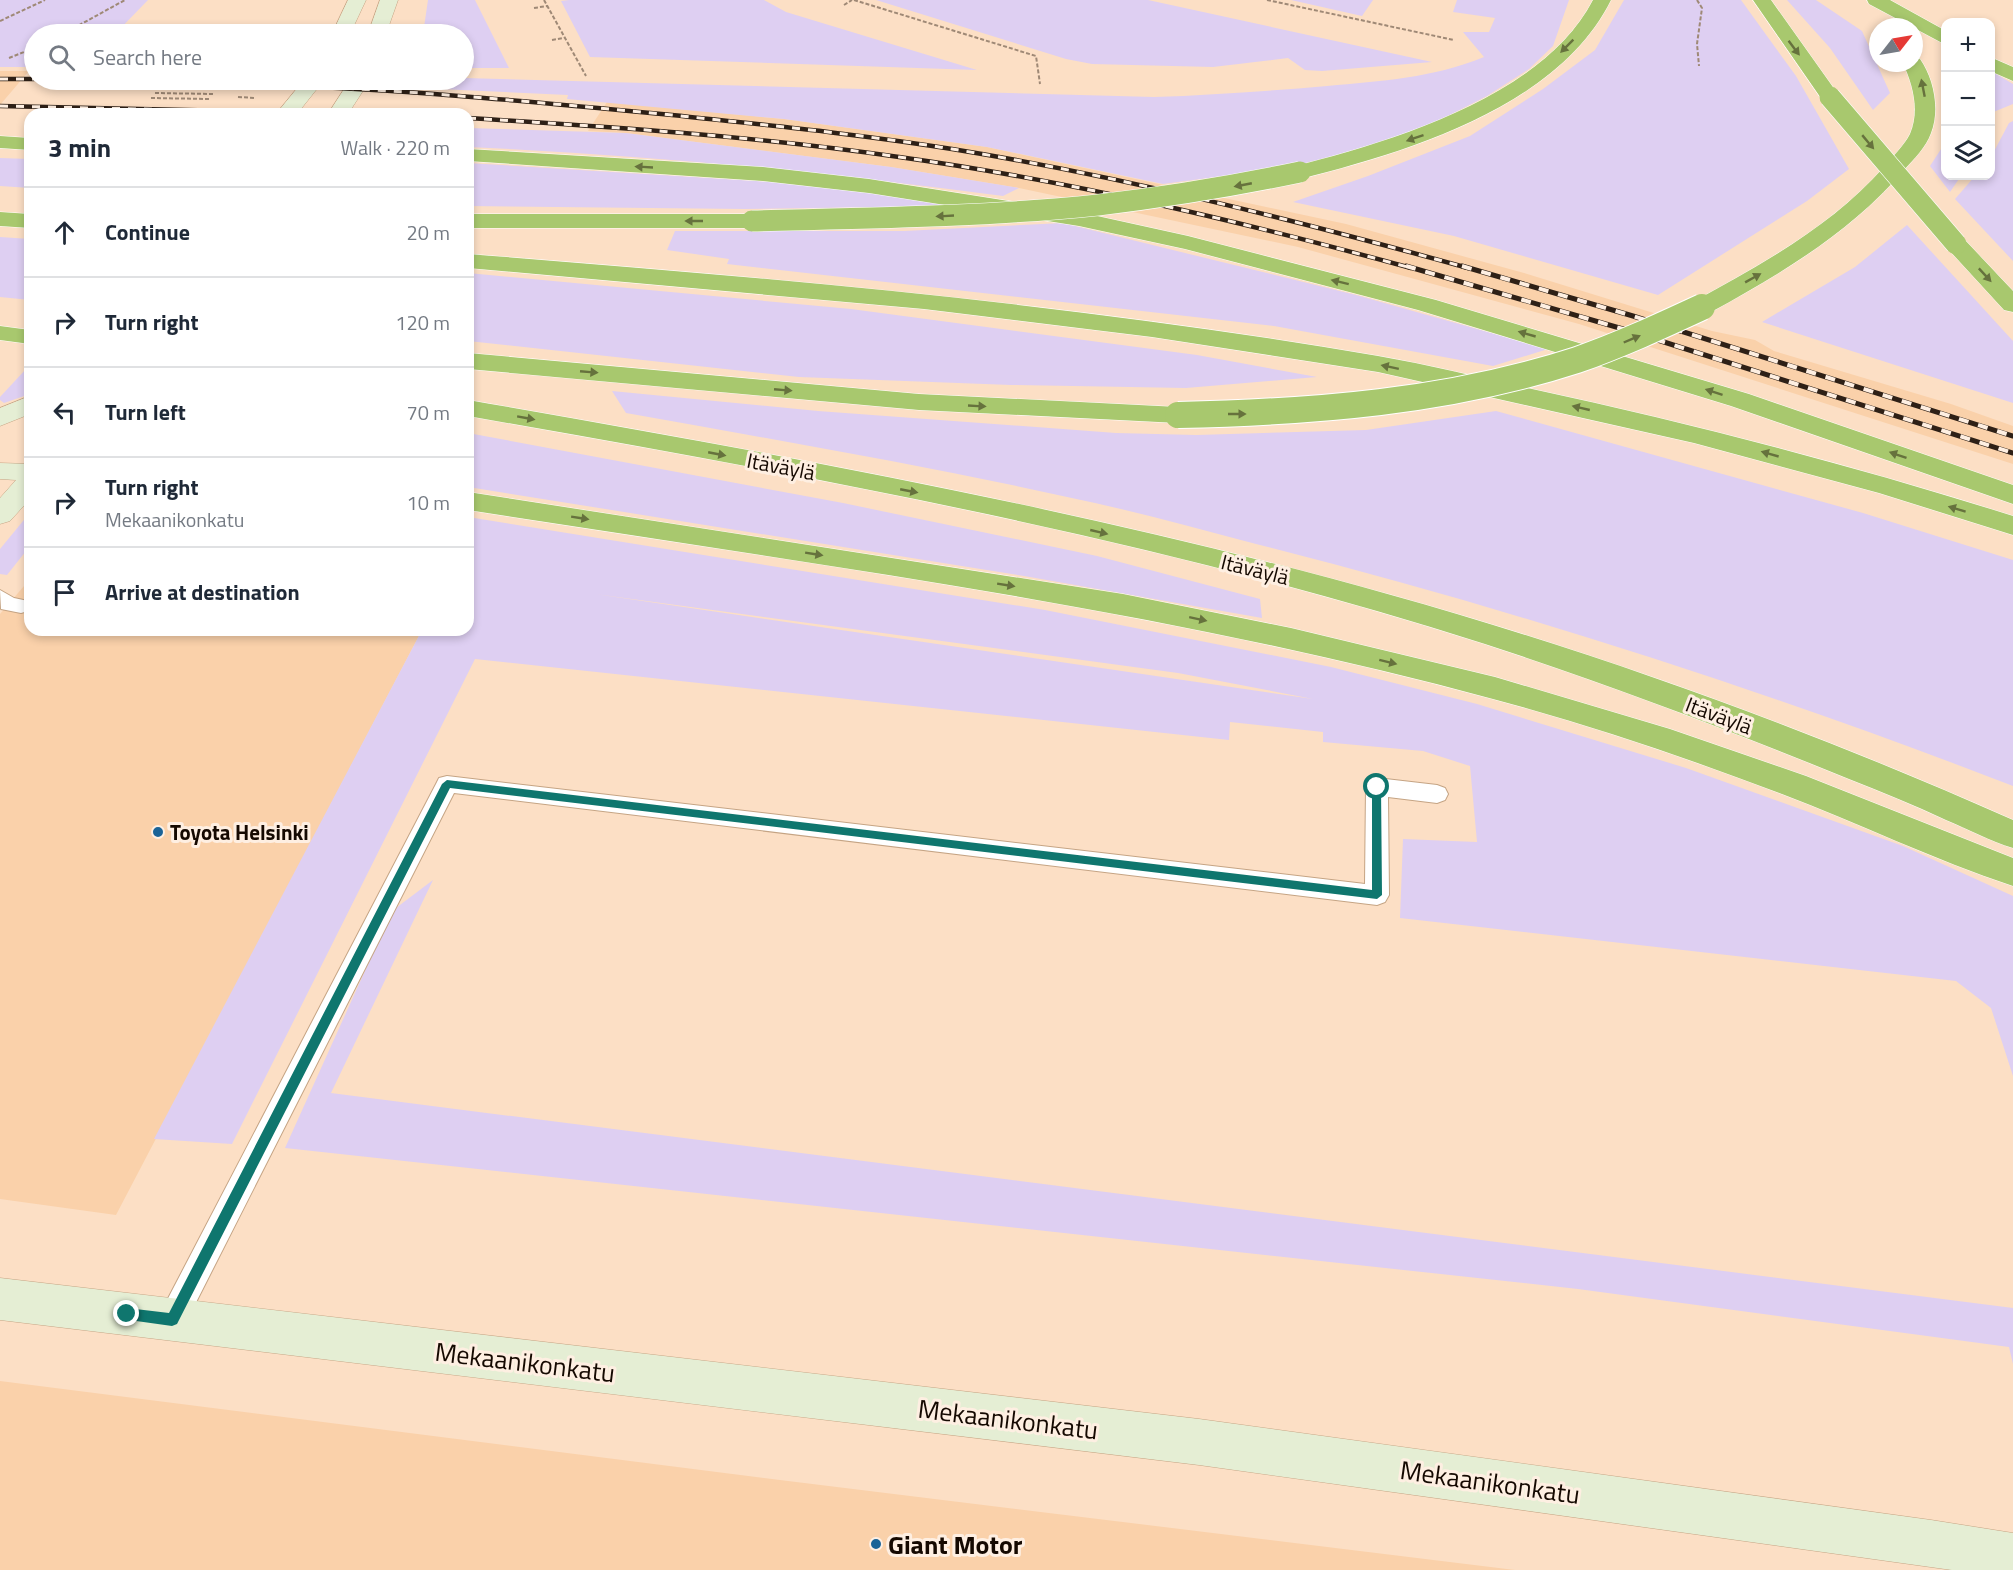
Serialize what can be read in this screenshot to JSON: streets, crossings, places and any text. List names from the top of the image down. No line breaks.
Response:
{"streets":{"highway":["Itäväylä"],"street":["Mekaanikonkatu"]},"places":["Toyota Helsinki","Giant Motor"],"north":"top right","page":{"map_buttons":["+","−"],"search":"Search here","heading":["3 min","Walk · 220 m"],"list":[["Continue","20 m"],["Turn right","120 m"],["Turn left","70 m"],["Turn right","Mekaanikonkatu","10 m"],"Arrive at destination"]}}
